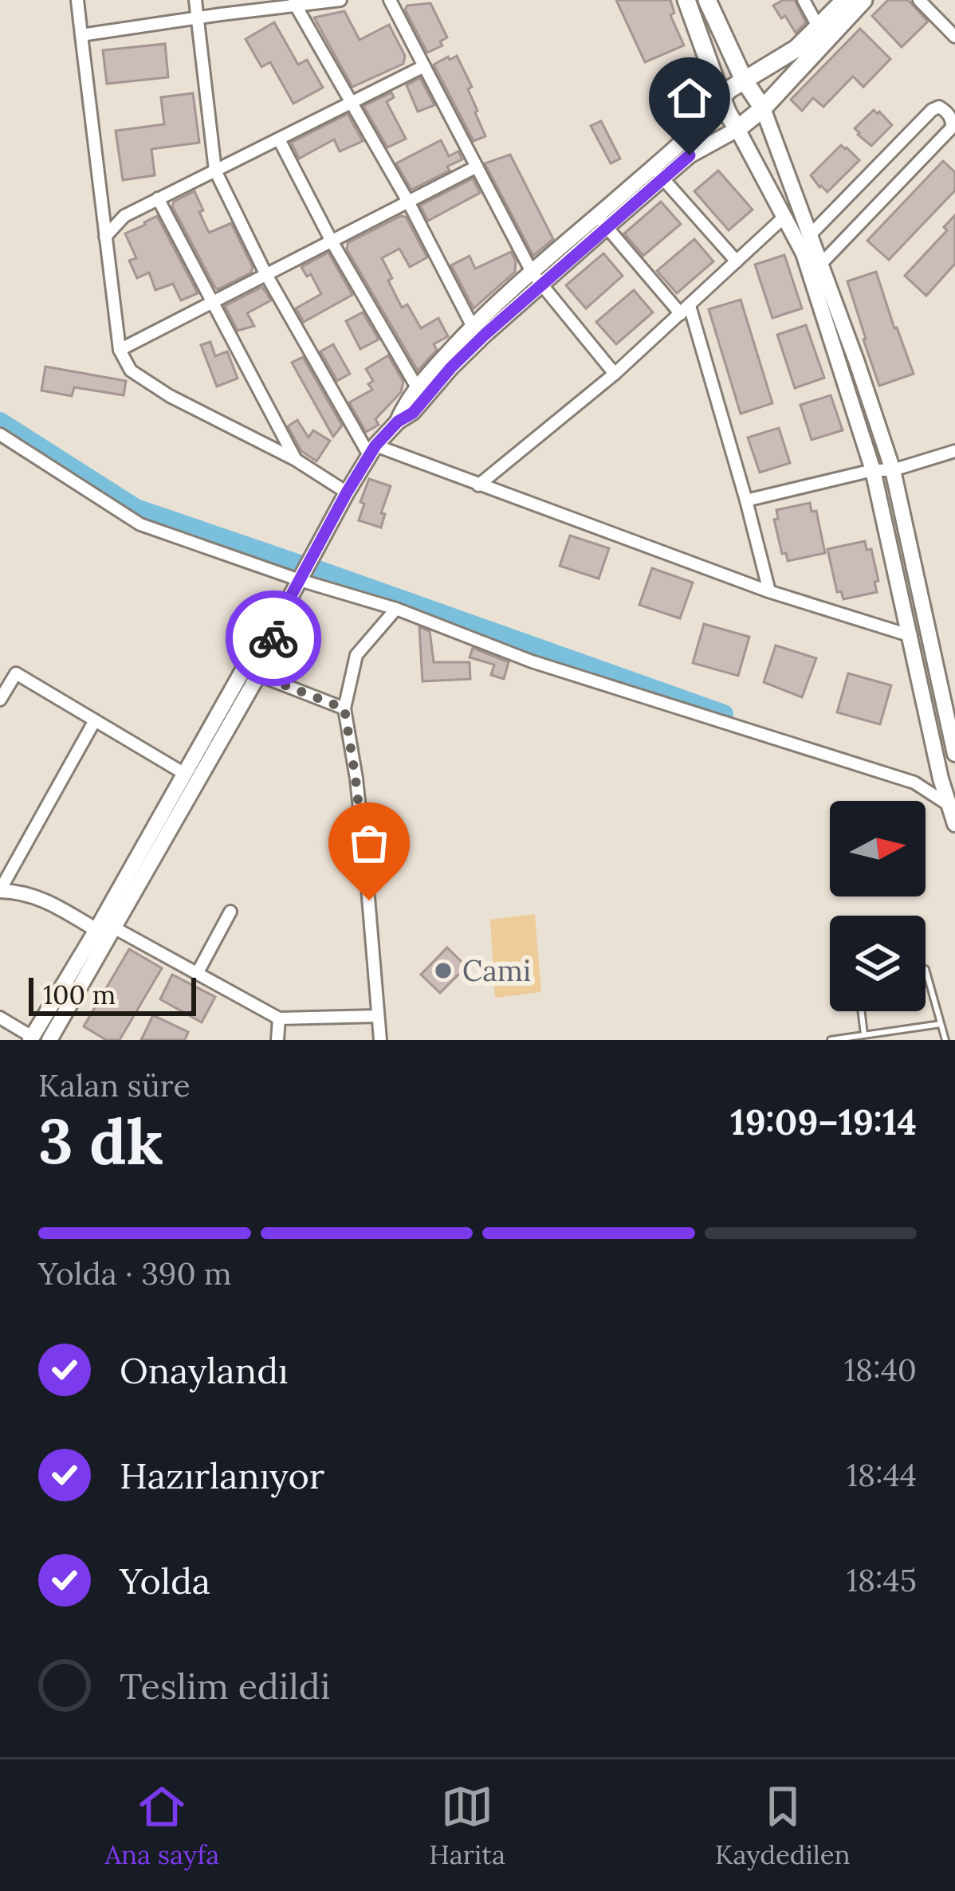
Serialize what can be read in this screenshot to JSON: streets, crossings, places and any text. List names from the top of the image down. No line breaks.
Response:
{"places":["Cami"],"scale_bar":"100 m","north":"right","page":{"scale":"100 m","heading":["3 dk","Kalan süre","19:09–19:14"],"bar":"Yolda · 390 m","list":[["Onaylandı","18:40"],["Hazırlanıyor","18:44"],["Yolda","18:45"],"Teslim edildi"],"tabs":["Ana sayfa","Harita","Kaydedilen"]}}
